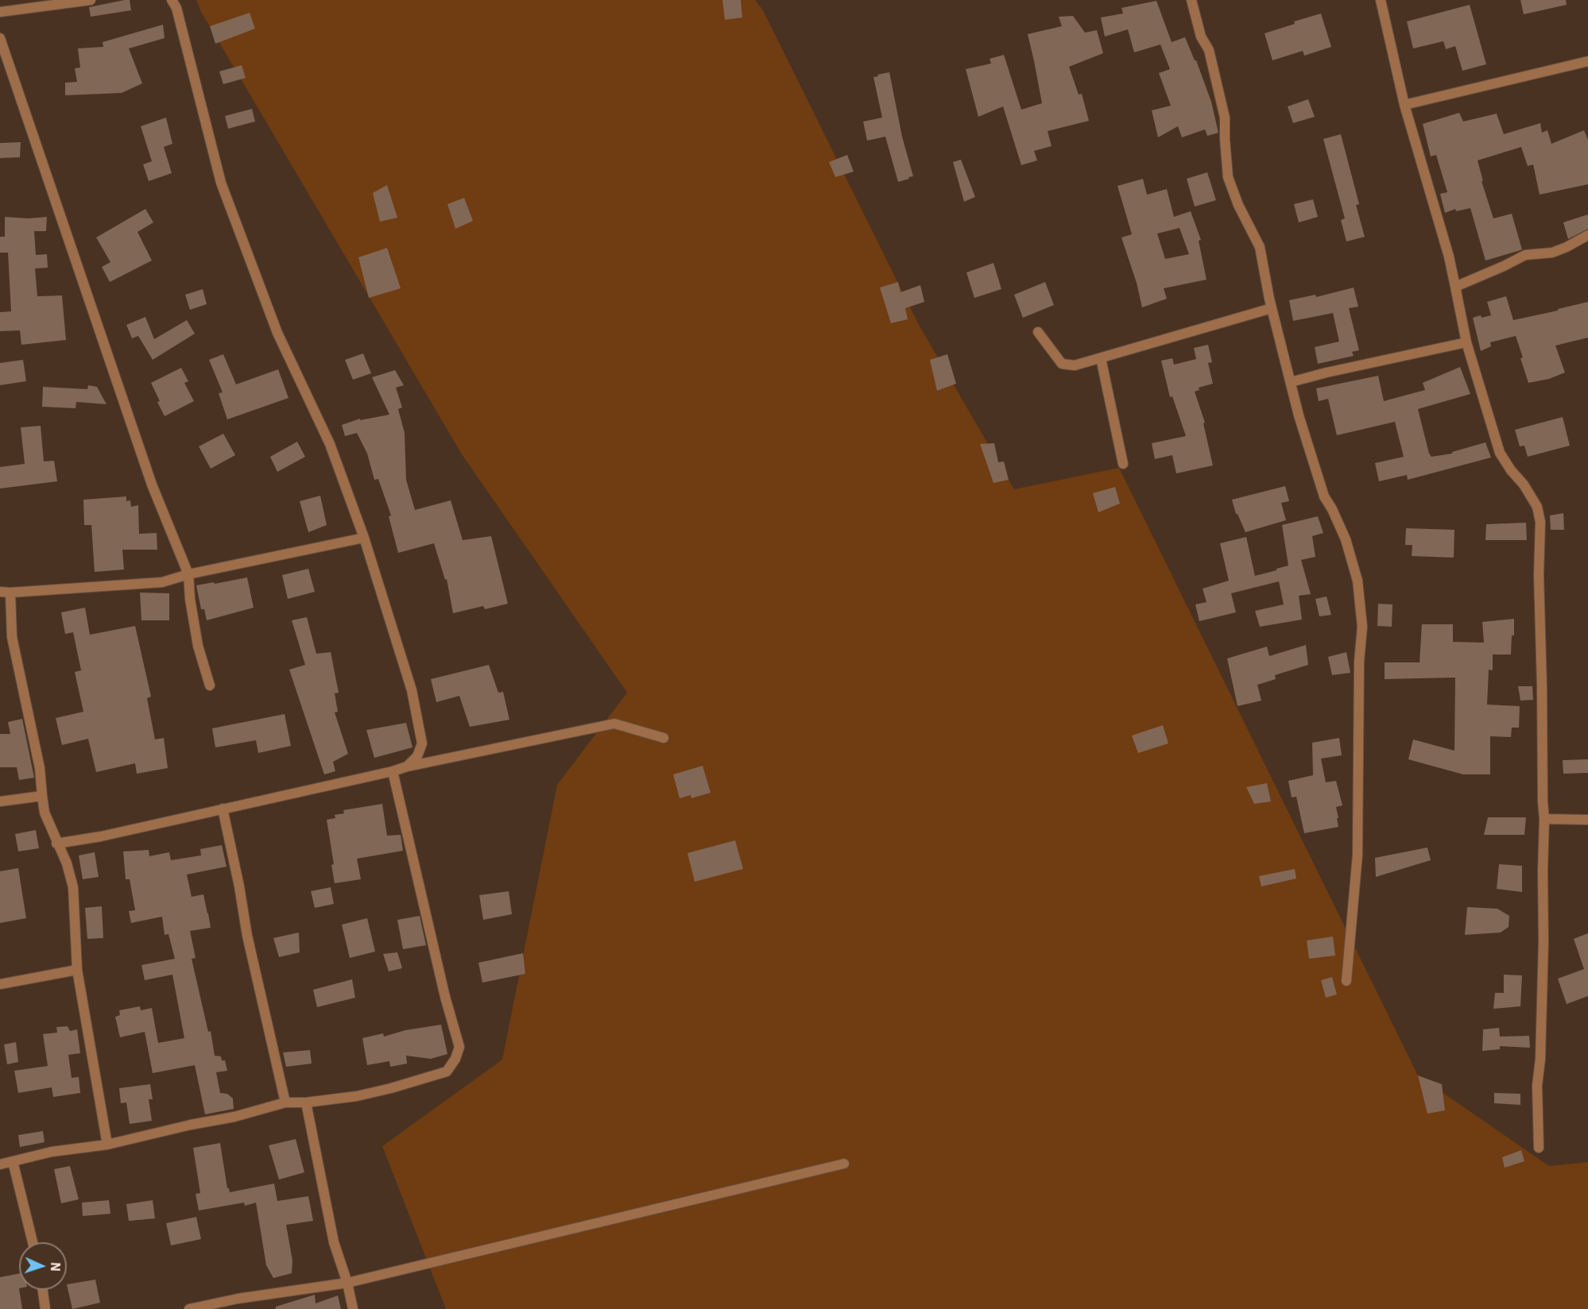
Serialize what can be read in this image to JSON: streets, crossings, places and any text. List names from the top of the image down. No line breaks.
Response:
{"north":"right"}
